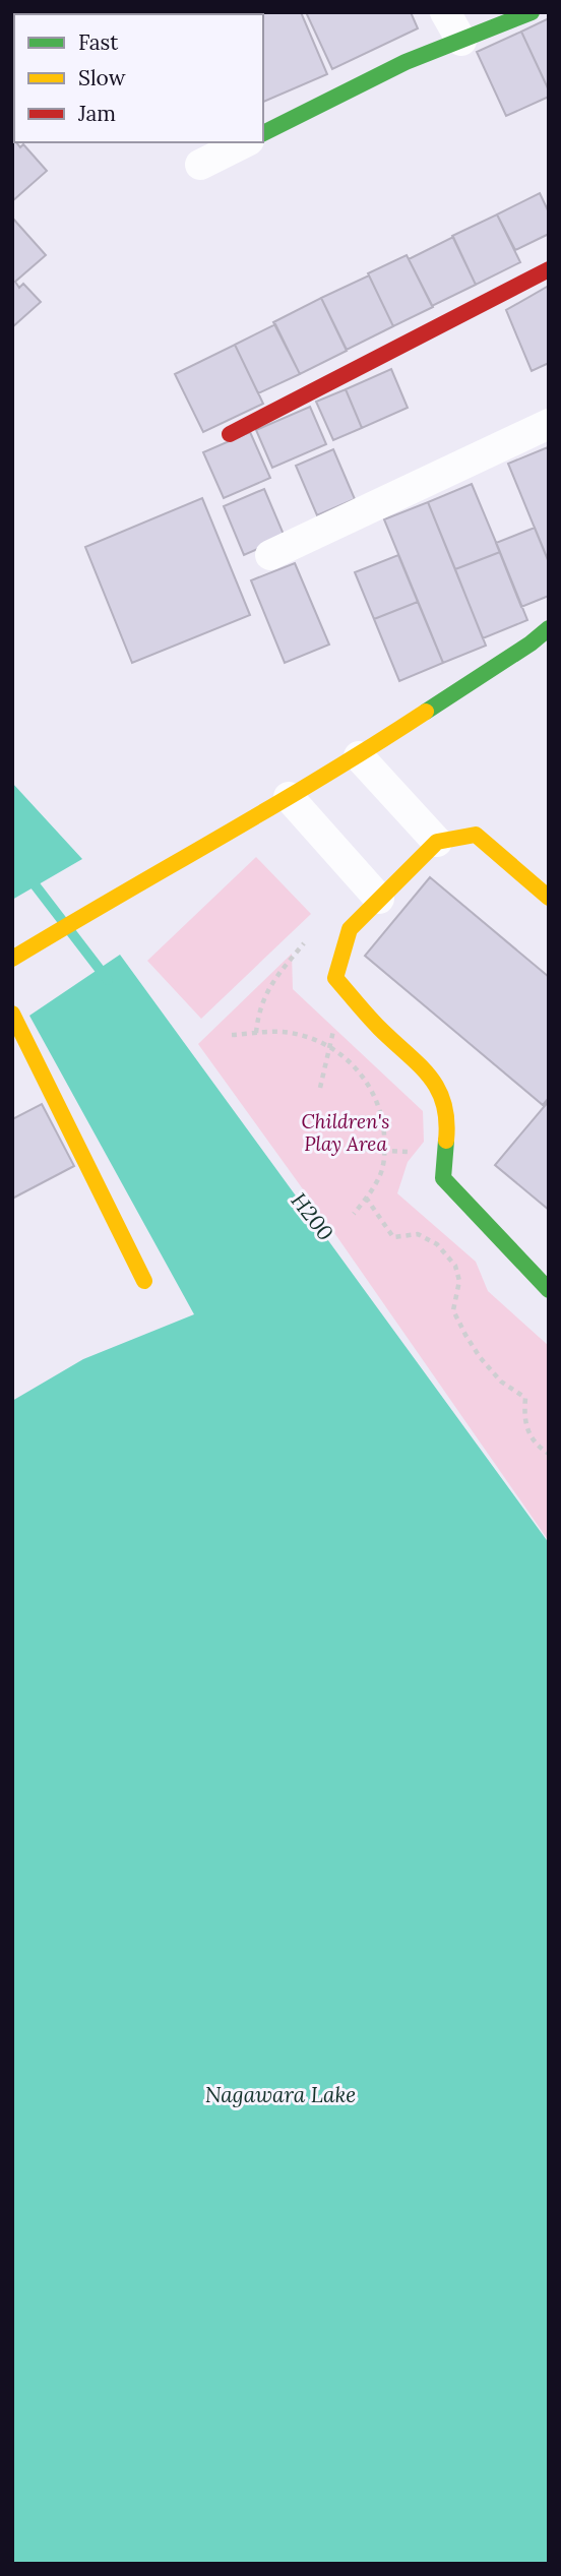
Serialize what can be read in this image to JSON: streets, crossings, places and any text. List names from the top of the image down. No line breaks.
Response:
{"water":["H200","Nagawara Lake"],"parks":["Children's Play Area"],"legend":["Fast","Slow","Jam"]}
